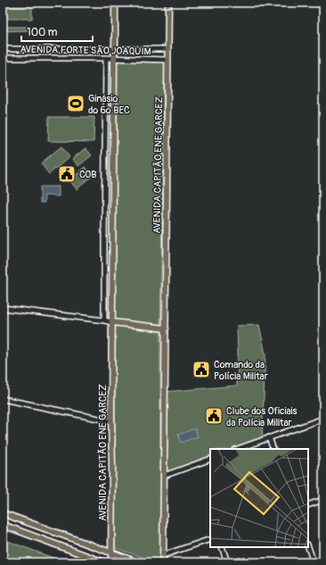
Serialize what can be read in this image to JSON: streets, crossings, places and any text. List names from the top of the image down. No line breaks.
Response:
{"streets":{"main road":["AVENIDA CAPITÃO ENE GARCEZ"],"street":["AVENIDA FORTE SÃO JOAQUIM"]},"crossings":[["AVENIDA FORTE SÃO JOAQUIM","AVENIDA CAPITÃO ENE GARCEZ"]],"places":{"sports":["Ginásio do 6º BEC"],"public building":["COB","Comando da Polícia Militar","Clube dos Oficiais da Polícia Militar"]},"scale_bar":"100 m"}
